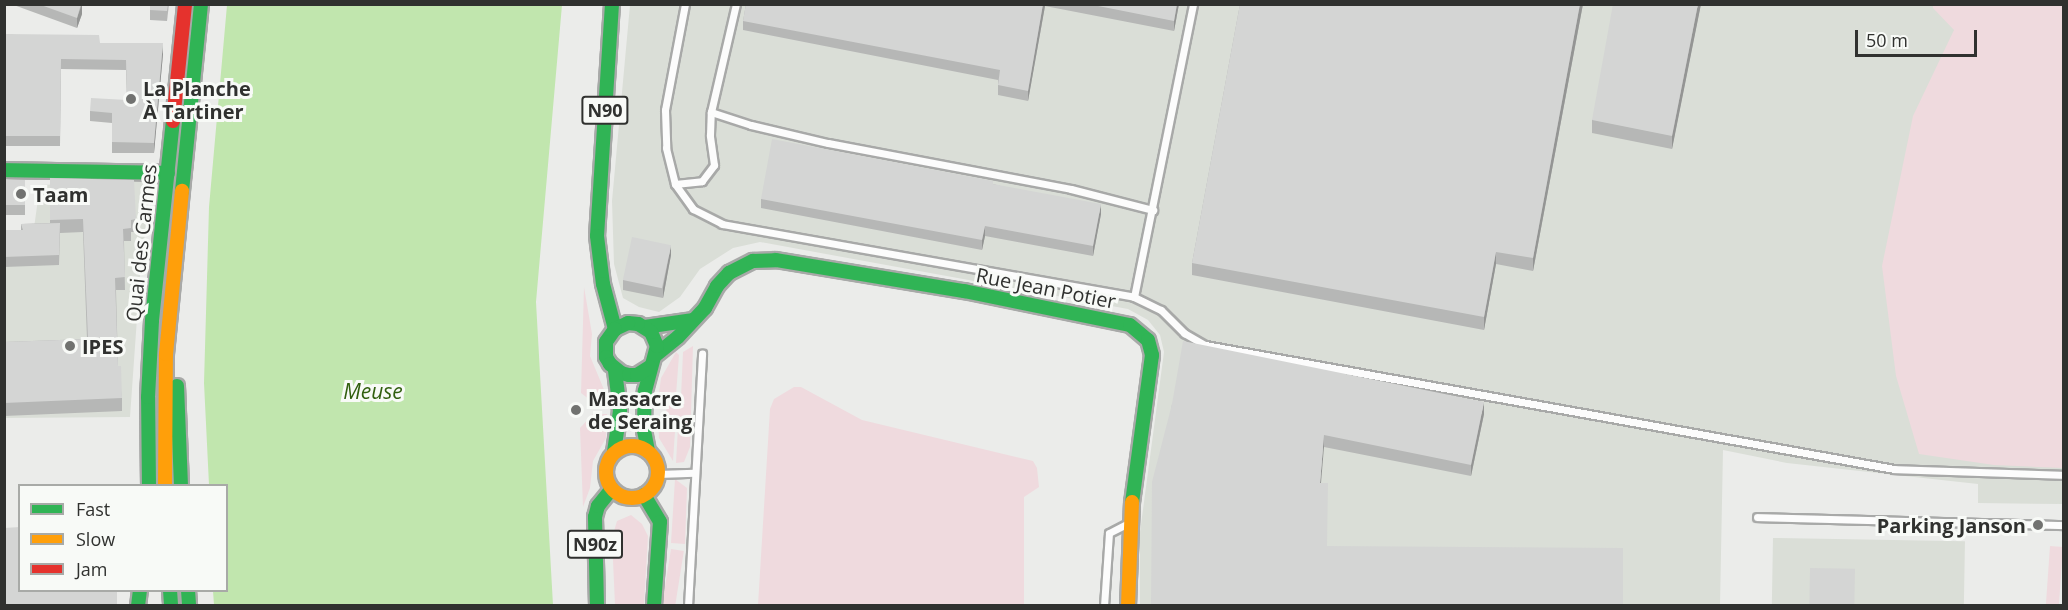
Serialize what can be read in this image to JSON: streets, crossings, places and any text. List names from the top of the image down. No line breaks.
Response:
{"streets":{"main road":["N90","Quai des Carmes","Rue Jean Potier","N90z"]},"crossings":[["N90","Rue Jean Potier"]],"water":["Meuse"],"places":["La Planche À Tartiner","Taam","IPES","Massacre de Seraing","Parking Janson"],"legend":["Fast","Slow","Jam"],"scale_bar":"50 m"}
